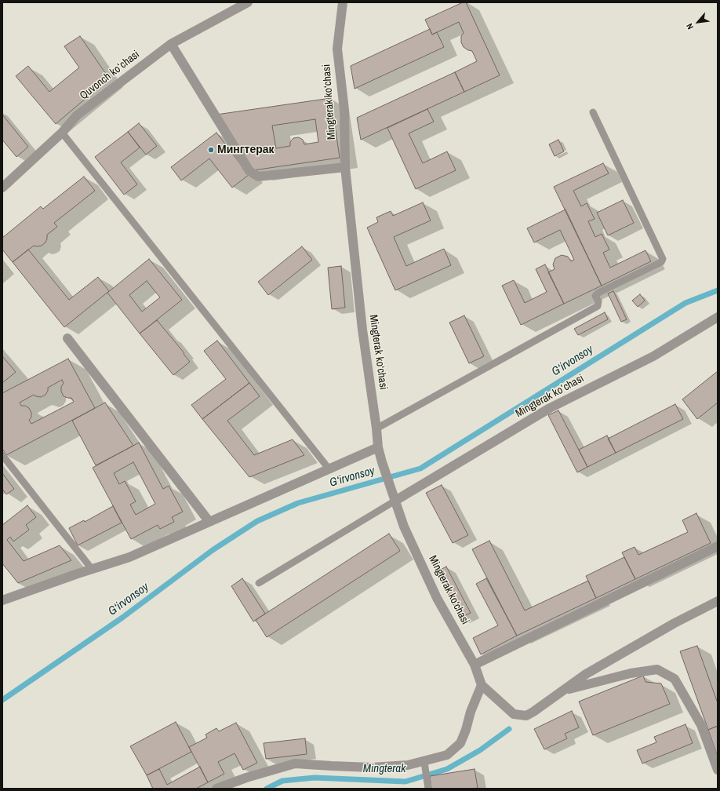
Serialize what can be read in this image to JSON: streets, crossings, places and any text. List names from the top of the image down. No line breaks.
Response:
{"streets":{"street":["Quvonch koʻchasi","Mingterak ko‘chasi","Mingterak koʻchasi"]},"crossings":[["Mingterak ko‘chasi","Mingterak koʻchasi"]],"water":["G‘irvonsoy","Mingterak"],"places":["Мингтерак"],"north":"bottom left"}
